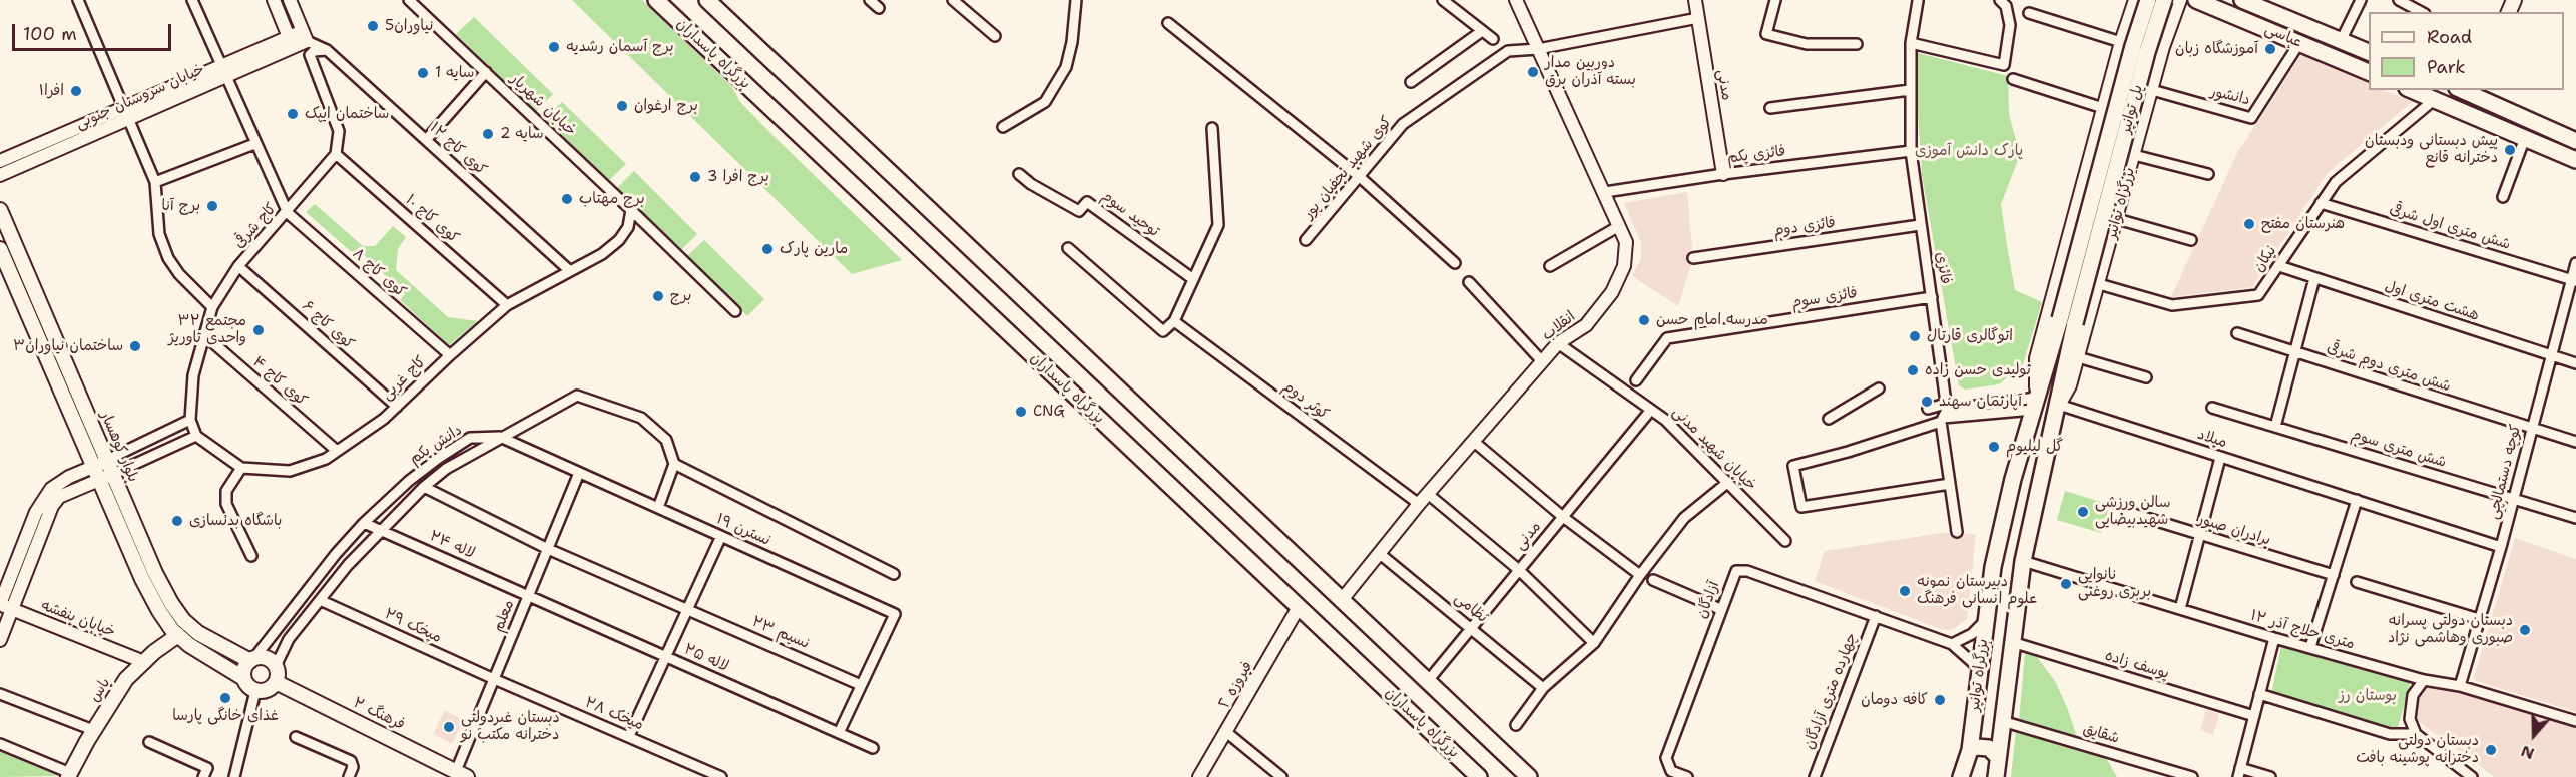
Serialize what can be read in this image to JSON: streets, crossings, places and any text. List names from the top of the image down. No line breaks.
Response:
{"streets":{"main road":["عباسى","بزرگراه پاسداران","پل توانیر","بزرگراه توانیر","بلوار کوهسار","یاس","فرهنگ ۲"],"street":["مدنی","دانشور","خیابان سروستان جنوبی","خیابان شهریار","کوی کاج ۱۲","فائزی یکم","کوی شهید نجفیان پور","توحید سوم","کوی کاج ۱۰","کاج شرقی","فائزی دوم","شش متری اول شرقی","نیکان","فائزی","کوی کاج ۸","فائزی سوم","هشت متری اول","کوی کاج ۶","انقلاب","شش متری دوم شرقی","کاج غربی","کوی کاج ۴","کوثر دوم","میلاد","دانش یکم","خیابان شهید مدنی","شش متری سوم","کوچه دستمالچی","نسترن ۱۹","برادران صبور","لاله ۲۴","آزادگان","نظامی","معلم","خیابان بنفشه","میخک ۲۹","۱۲ متری حلاج آذر","نسیم ۲۳","لاله ۲۵","یوسف زاده","فیروزه ٢","چهارده متری آزادگان","میخک ۲۸","شقایق"]},"crossings":[["عباسى","دانشور"],["بزرگراه پاسداران","فیروزه ٢"],["مدنی","فائزی یکم"],["مدنی","کوی شهید نجفیان پور"],["مدنی","خیابان شهید مدنی"],["مدنی","نظامی"],["دانشور","بزرگراه توانیر"],["خیابان سروستان جنوبی","کوی کاج ۱۲"],["خیابان شهریار","کاج غربی"],["پل توانیر","بزرگراه توانیر"],["کوی کاج ۱۲","کاج غربی"],["فائزی یکم","فائزی"],["فائزی یکم","انقلاب"],["کوی شهید نجفیان پور","انقلاب"],["بزرگراه توانیر","نیکان"],["بزرگراه توانیر","میلاد"],["بزرگراه توانیر","آزادگان"],["بزرگراه توانیر","۱۲ متری حلاج آذر"],["بزرگراه توانیر","یوسف زاده"],["بزرگراه توانیر","شقایق"],["کوی کاج ۱۰","کاج شرقی"],["کوی کاج ۱۰","کاج غربی"],["کاج شرقی","کوی کاج ۸"],["کاج شرقی","کوی کاج ۶"],["کاج شرقی","کوی کاج ۴"],["فائزی دوم","فائزی"],["شش متری اول شرقی","نیکان"],["شش متری اول شرقی","کوچه دستمالچی"],["نیکان","هشت متری اول"],["فائزی","فائزی سوم"],["کوی کاج ۸","کاج غربی"],["هشت متری اول","کوچه دستمالچی"],["کوی کاج ۶","کاج غربی"],["انقلاب","کوثر دوم"],["انقلاب","خیابان شهید مدنی"],["انقلاب","نظامی"],["شش متری دوم شرقی","کوچه دستمالچی"],["کاج غربی","کوی کاج ۴"],["میلاد","کوچه دستمالچی"],["دانش یکم","بلوار کوهسار"],["دانش یکم","نسترن ۱۹"],["دانش یکم","لاله ۲۴"],["دانش یکم","میخک ۲۹"],["دانش یکم","نسیم ۲۳"],["دانش یکم","فرهنگ ۲"],["بلوار کوهسار","یاس"],["بلوار کوهسار","فرهنگ ۲"],["شش متری سوم","کوچه دستمالچی"],["کوچه دستمالچی","۱۲ متری حلاج آذر"],["نسترن ۱۹","معلم"],["نسترن ۱۹","نسیم ۲۳"],["لاله ۲۴","معلم"],["لاله ۲۴","لاله ۲۵"],["آزادگان","چهارده متری آزادگان"],["معلم","میخک ۲۹"],["معلم","نسیم ۲۳"],["معلم","لاله ۲۵"],["معلم","فرهنگ ۲"],["معلم","میخک ۲۸"],["خیابان بنفشه","یاس"],["میخک ۲۹","میخک ۲۸"]],"parks":["پارک دانش آموزی","بوستان رز"],"places":["نیاوران5","برج آسمان رشدیه","آموزشگاه زبان","دوربین مدار بسته آذران برق","سایه 1","افرا۱","برج ارغوان","ساختمان ایپک","سایه 2","پیش دبستانی ودبستان دخترانه قانع","برج افرا 3","برج مهتاب","برج آنا","هنرستان مفتح","مارین پارک","برج","مدرسه امام حسن","مجتمع ۳۲ واحدی تاوریژ","اتو‌گالری قارتال","ساختمان نیاوران۳","تولیدی حسن زاده","آپارتمان سهند","CNG","گل لیلیوم","سالن ورزشی شهیدبیضایی","باشگاه بدنسازی","نانوایی بربری روغنی","دبیرستان نمونه علوم انسانی فرهنگ","دبستان دولتی پسرانه صبوری وهاشمی نژاد","غذای خانگی پارسا","کافه دومان","دبستان غیردولتی دخترانه مکتب نو","دبستان دولتی دخترانه پوشینه بافت"],"legend":["Road","Park"],"scale_bar":"100 m","north":"bottom"}
